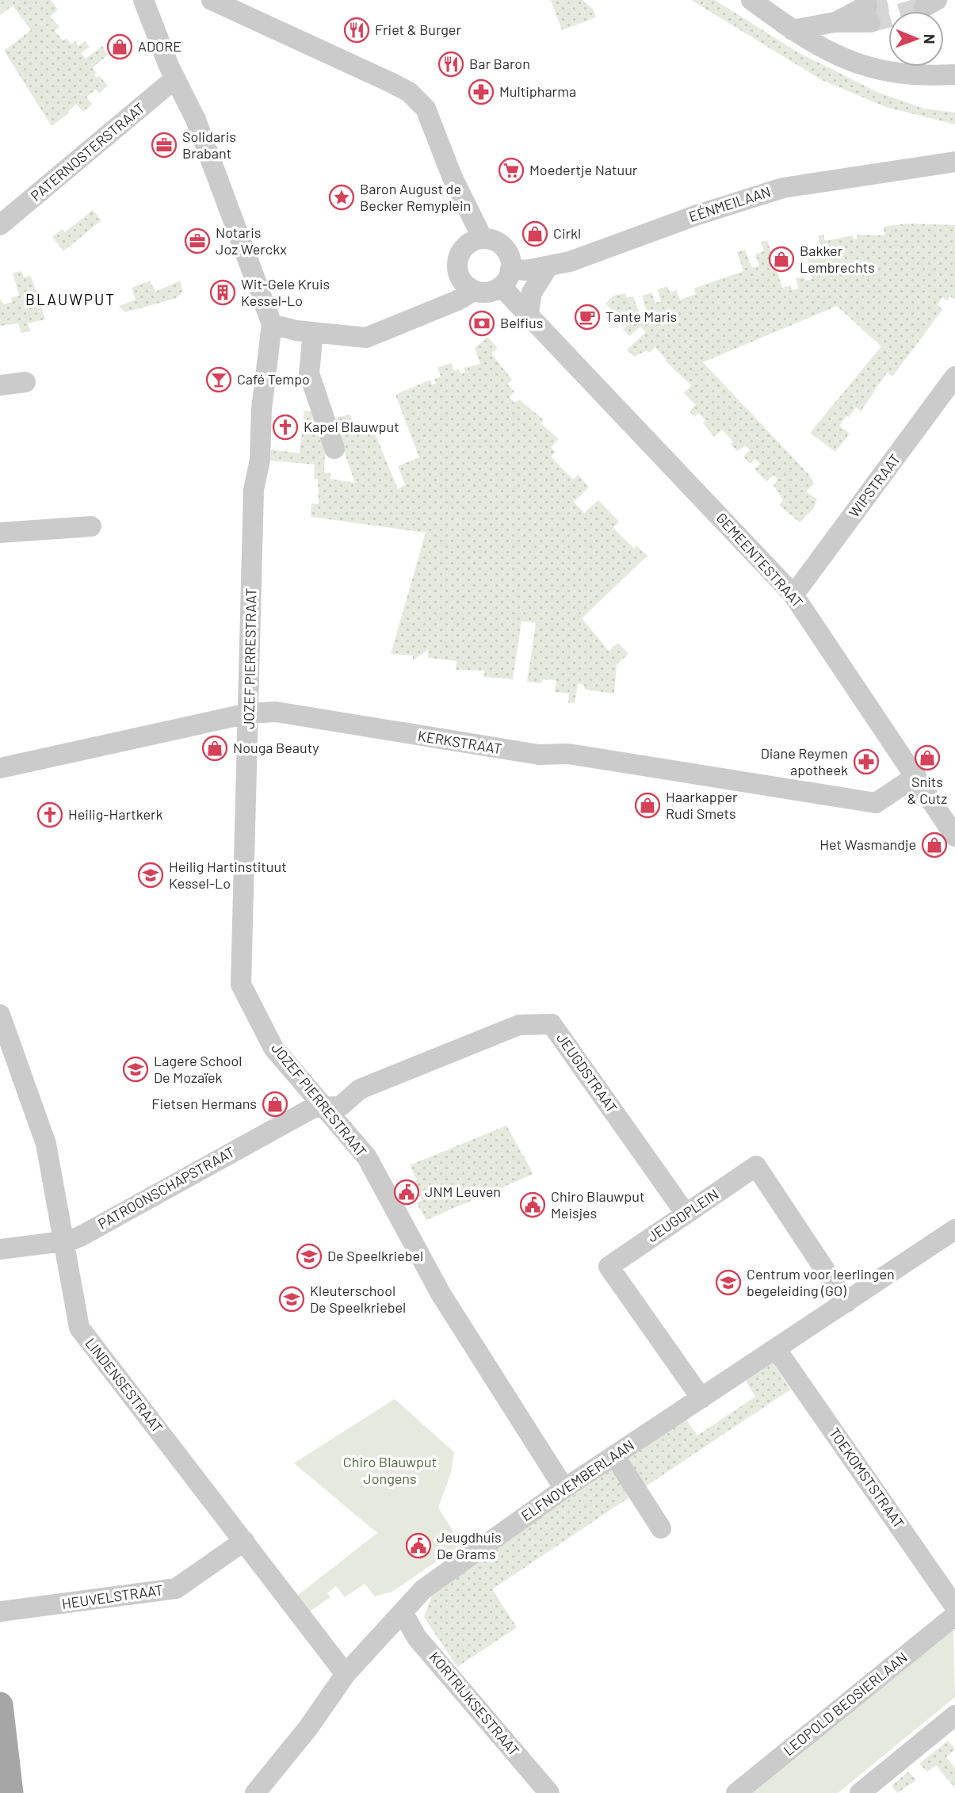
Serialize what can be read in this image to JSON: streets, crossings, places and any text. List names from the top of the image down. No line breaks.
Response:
{"streets":{"street":["PATERNOSTERSTRAAT","EÉNMEILAAN","WIPSTRAAT","GEMEENTESTRAAT","JOZEF PIERRESTRAAT","KERKSTRAAT","JEUGDSTRAAT","PATROONSCHAPSTRAAT","JEUGDPLEIN","LINDENSESTRAAT","TOEKOMSTSTRAAT","ELFNOVEMBERLAAN","HEUVELSTRAAT","KORTRIJKSESTRAAT","LEOPOLD BEOSIERLAAN"]},"crossings":[["EÉNMEILAAN","GEMEENTESTRAAT"],["WIPSTRAAT","GEMEENTESTRAAT"],["GEMEENTESTRAAT","KERKSTRAAT"],["JOZEF PIERRESTRAAT","KERKSTRAAT"],["JOZEF PIERRESTRAAT","JEUGDSTRAAT"],["JOZEF PIERRESTRAAT","PATROONSCHAPSTRAAT"],["JOZEF PIERRESTRAAT","ELFNOVEMBERLAAN"],["JEUGDSTRAAT","PATROONSCHAPSTRAAT"],["JEUGDSTRAAT","JEUGDPLEIN"],["PATROONSCHAPSTRAAT","LINDENSESTRAAT"],["JEUGDPLEIN","ELFNOVEMBERLAAN"],["LINDENSESTRAAT","ELFNOVEMBERLAAN"],["LINDENSESTRAAT","HEUVELSTRAAT"],["TOEKOMSTSTRAAT","ELFNOVEMBERLAAN"],["ELFNOVEMBERLAAN","KORTRIJKSESTRAAT"]],"districts":["BLAUWPUT"],"parks":["Chiro Blauwput Jongens"],"places":{"restaurant":["Friet & Burger","Bar Baron"],"shop":["ADORE","Cirkl","Bakker Lembrechts","Nouga Beauty","Snits & Cutz","Haarkapper Rudi Smets","Het Wasmandje","Fietsen Hermans"],"pharmacy":["Multipharma","Diane Reymen apotheek"],"office":["Solidaris Brabant","Notaris Joz Werckx"],"supermarket":["Moedertje Natuur"],"place":["Baron August de Becker Remyplein"],"building":["Wit-Gele Kruis Kessel-Lo"],"cafe":["Tante Maris"],"bank":["Belfius"],"bar":["Café Tempo"],"church":["Kapel Blauwput","Heilig-Hartkerk"],"school or university":["Heilig Hartinstituut Kessel-Lo","Lagere School De Mozaïek","De Speelkriebel","Centrum voor leerlingen begeleiding (GO)","Kleuterschool De Speelkriebel"],"public building":["JNM Leuven","Chiro Blauwput Meisjes","Jeugdhuis De Grams"]},"north":"right"}
